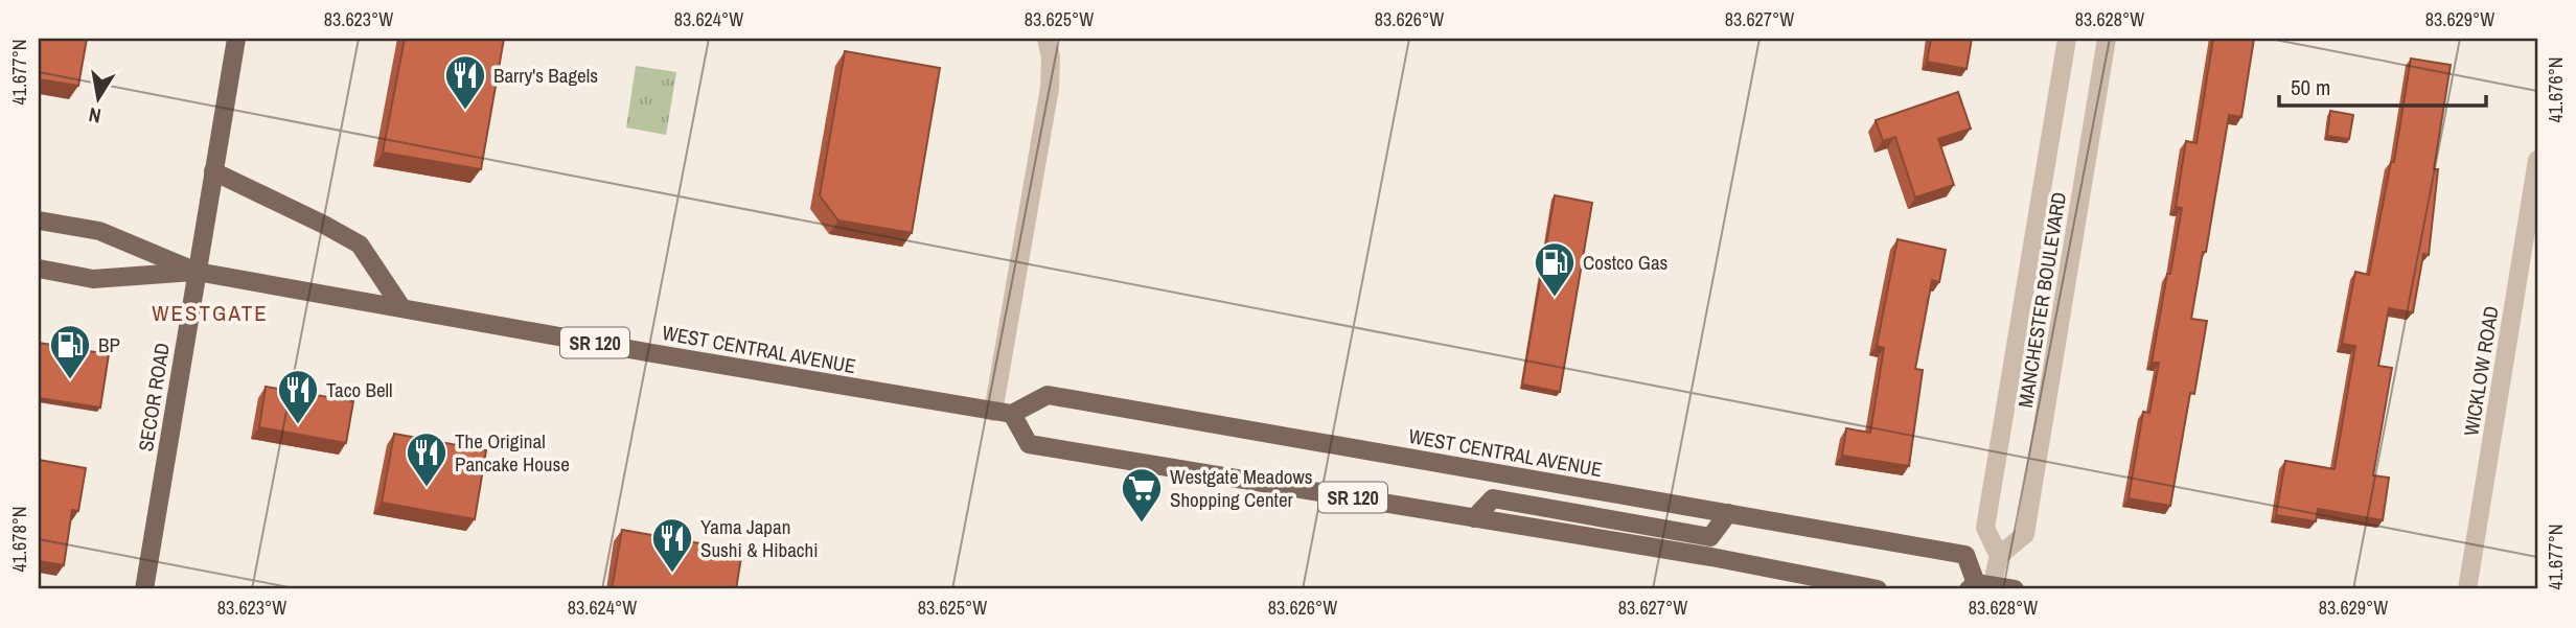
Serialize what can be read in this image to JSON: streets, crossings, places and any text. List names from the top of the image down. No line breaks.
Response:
{"streets":{"main road":["SR 120","WEST CENTRAL AVENUE","SECOR ROAD"],"street":["MANCHESTER BOULEVARD","WICKLOW ROAD"]},"crossings":[["SR 120","WEST CENTRAL AVENUE"],["WEST CENTRAL AVENUE","SECOR ROAD"]],"districts":["WESTGATE"],"places":{"restaurant":["Barry's Bagels","Taco Bell","The Original Pancake House","Yama Japan Sushi & Hibachi"],"fuel station":["Costco Gas","BP"],"supermarket":["Westgate Meadows Shopping Center"]},"scale_bar":"50 m","north":"bottom","coordinates":["83.623°W","83.624°W","83.625°W","83.626°W","83.627°W","83.628°W","83.629°W","41.677°N","41.676°N","41.678°N"]}
